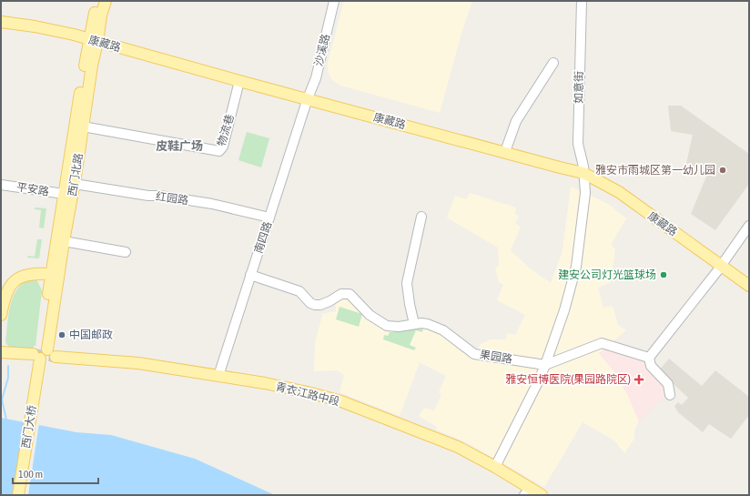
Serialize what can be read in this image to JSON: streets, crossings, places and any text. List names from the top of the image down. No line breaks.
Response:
{"streets":{"main road":["康藏路","西门北路","青衣江路中段","西门大桥"],"street":["沙溪路","如意街","物流巷","平安路","红园路","南四路","果园路"]},"crossings":[["康藏路","沙溪路"],["康藏路","如意街"],["康藏路","物流巷"],["康藏路","西门北路"],["康藏路","南四路"],["沙溪路","南四路"],["如意街","果园路"],["如意街","青衣江路中段"],["物流巷","西门北路"],["西门北路","平安路"],["西门北路","红园路"],["西门北路","青衣江路中段"],["西门北路","西门大桥"],["红园路","南四路"],["南四路","果园路"],["南四路","青衣江路中段"],["青衣江路中段","西门大桥"]],"districts":["皮鞋广场"],"places":{"other":["雅安市雨城区第一幼儿园","建安公司灯光篮球场","中国邮政"],"health":["雅安恒博医院(果园路院区)"]},"scale_bar":"100 m"}
